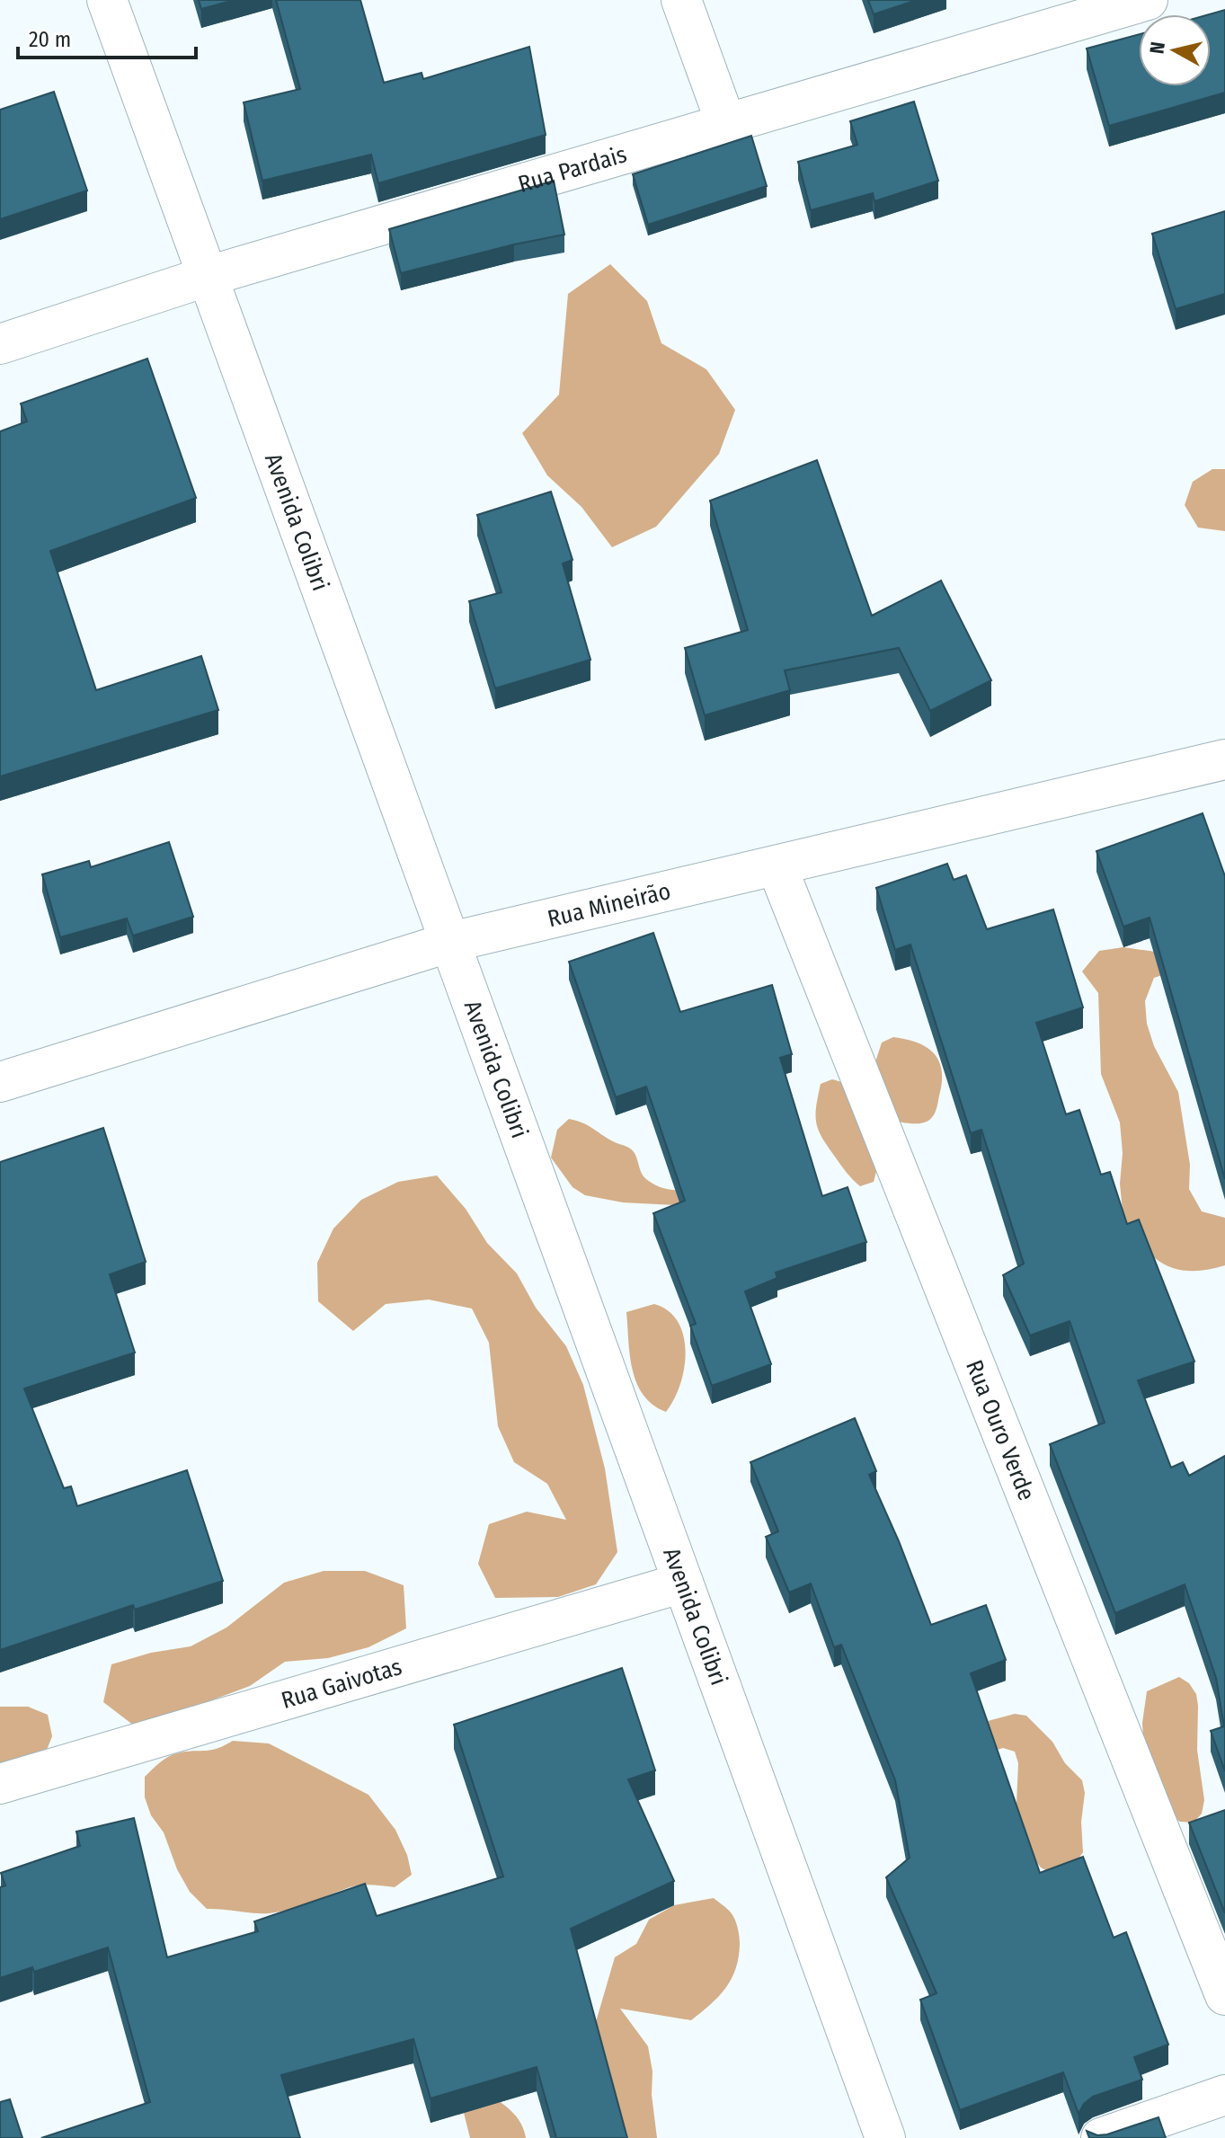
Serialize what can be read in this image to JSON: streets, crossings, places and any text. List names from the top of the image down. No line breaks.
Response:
{"streets":{"street":["Rua Pardais","Avenida Colibri","Rua Mineirão","Rua Ouro Verde","Rua Gaivotas"]},"crossings":[["Rua Pardais","Avenida Colibri"],["Avenida Colibri","Rua Mineirão"],["Avenida Colibri","Rua Gaivotas"],["Rua Mineirão","Rua Ouro Verde"]],"scale_bar":"20 m","north":"left"}
